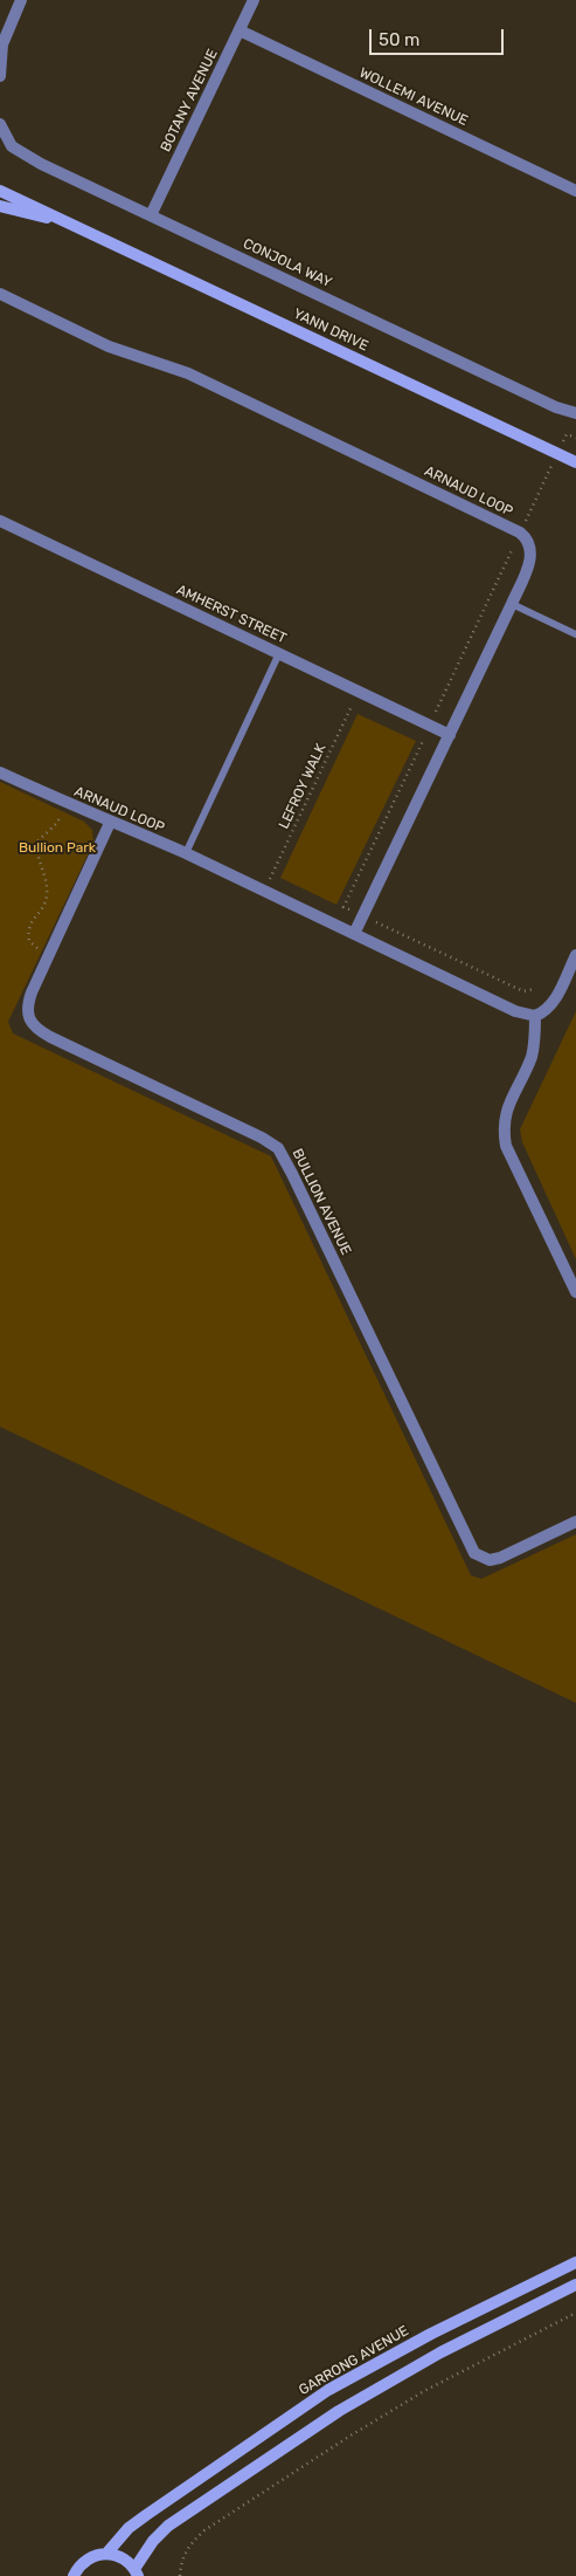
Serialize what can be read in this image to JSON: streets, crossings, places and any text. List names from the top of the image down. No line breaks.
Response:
{"streets":{"street":["WOLLEMI AVENUE","BOTANY AVENUE","CONJOLA WAY","YANN DRIVE","ARNAUD LOOP","AMHERST STREET","BULLION AVENUE","GARRONG AVENUE"],"path":["LEFROY WALK"]},"crossings":[["WOLLEMI AVENUE","BOTANY AVENUE"],["BOTANY AVENUE","CONJOLA WAY"],["ARNAUD LOOP","AMHERST STREET"],["ARNAUD LOOP","LEFROY WALK"],["ARNAUD LOOP","BULLION AVENUE"],["AMHERST STREET","LEFROY WALK"]],"parks":["Bullion Park"],"scale_bar":"50 m"}
